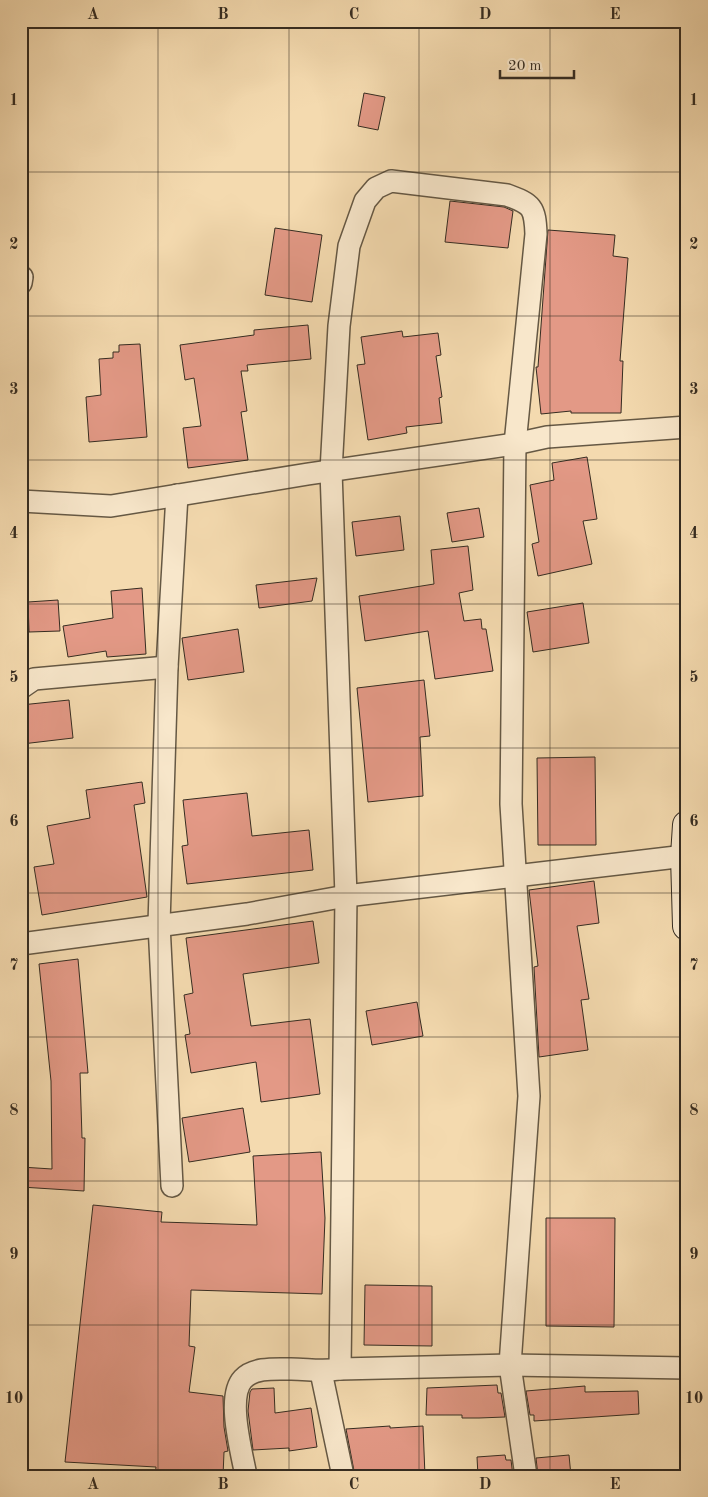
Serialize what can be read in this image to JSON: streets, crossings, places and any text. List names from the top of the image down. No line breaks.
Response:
{"scale_bar":"20 m","grid":{"columns":["A","B","C","D","E"],"rows":["1","2","3","4","5","6","7","8","9","10"]}}
